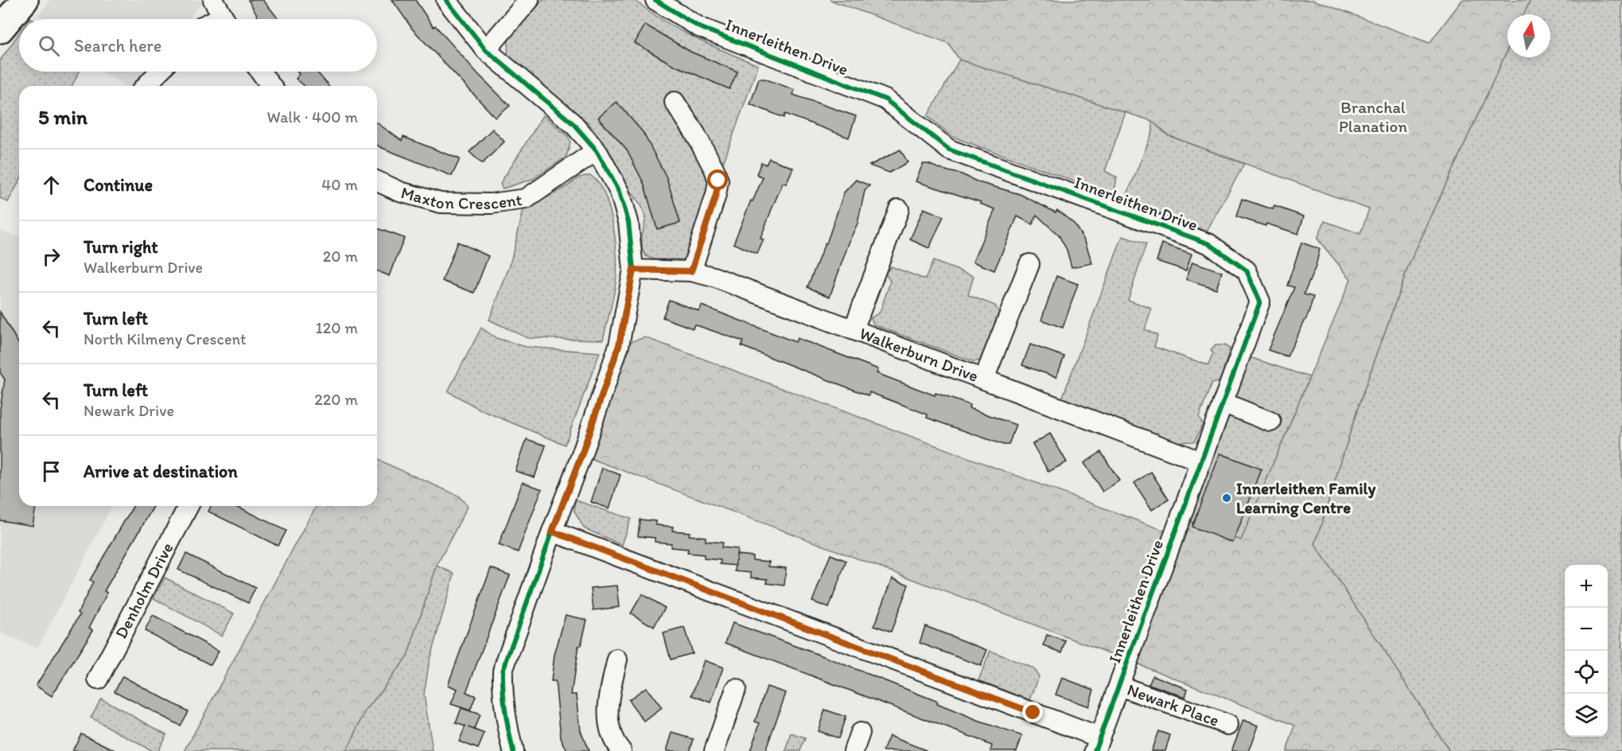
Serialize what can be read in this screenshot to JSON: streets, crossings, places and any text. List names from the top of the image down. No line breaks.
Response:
{"streets":{"street":["Innerleithen Drive","Maxton Crescent","Walkerburn Drive","Denholm Drive","Newark Place"]},"crossings":[["Innerleithen Drive","Walkerburn Drive"],["Innerleithen Drive","Newark Place"]],"parks":["Branchal Planation"],"places":["Innerleithen Family Learning Centre"],"north":"top","page":{"search":"Search here","heading":["5 min","Walk · 400 m"],"list":[["Continue","40 m"],["Turn right","Walkerburn Drive","20 m"],["Turn left","North Kilmeny Crescent","120 m"],["Turn left","Newark Drive","220 m"],"Arrive at destination"],"map_buttons":["+","−"]}}
